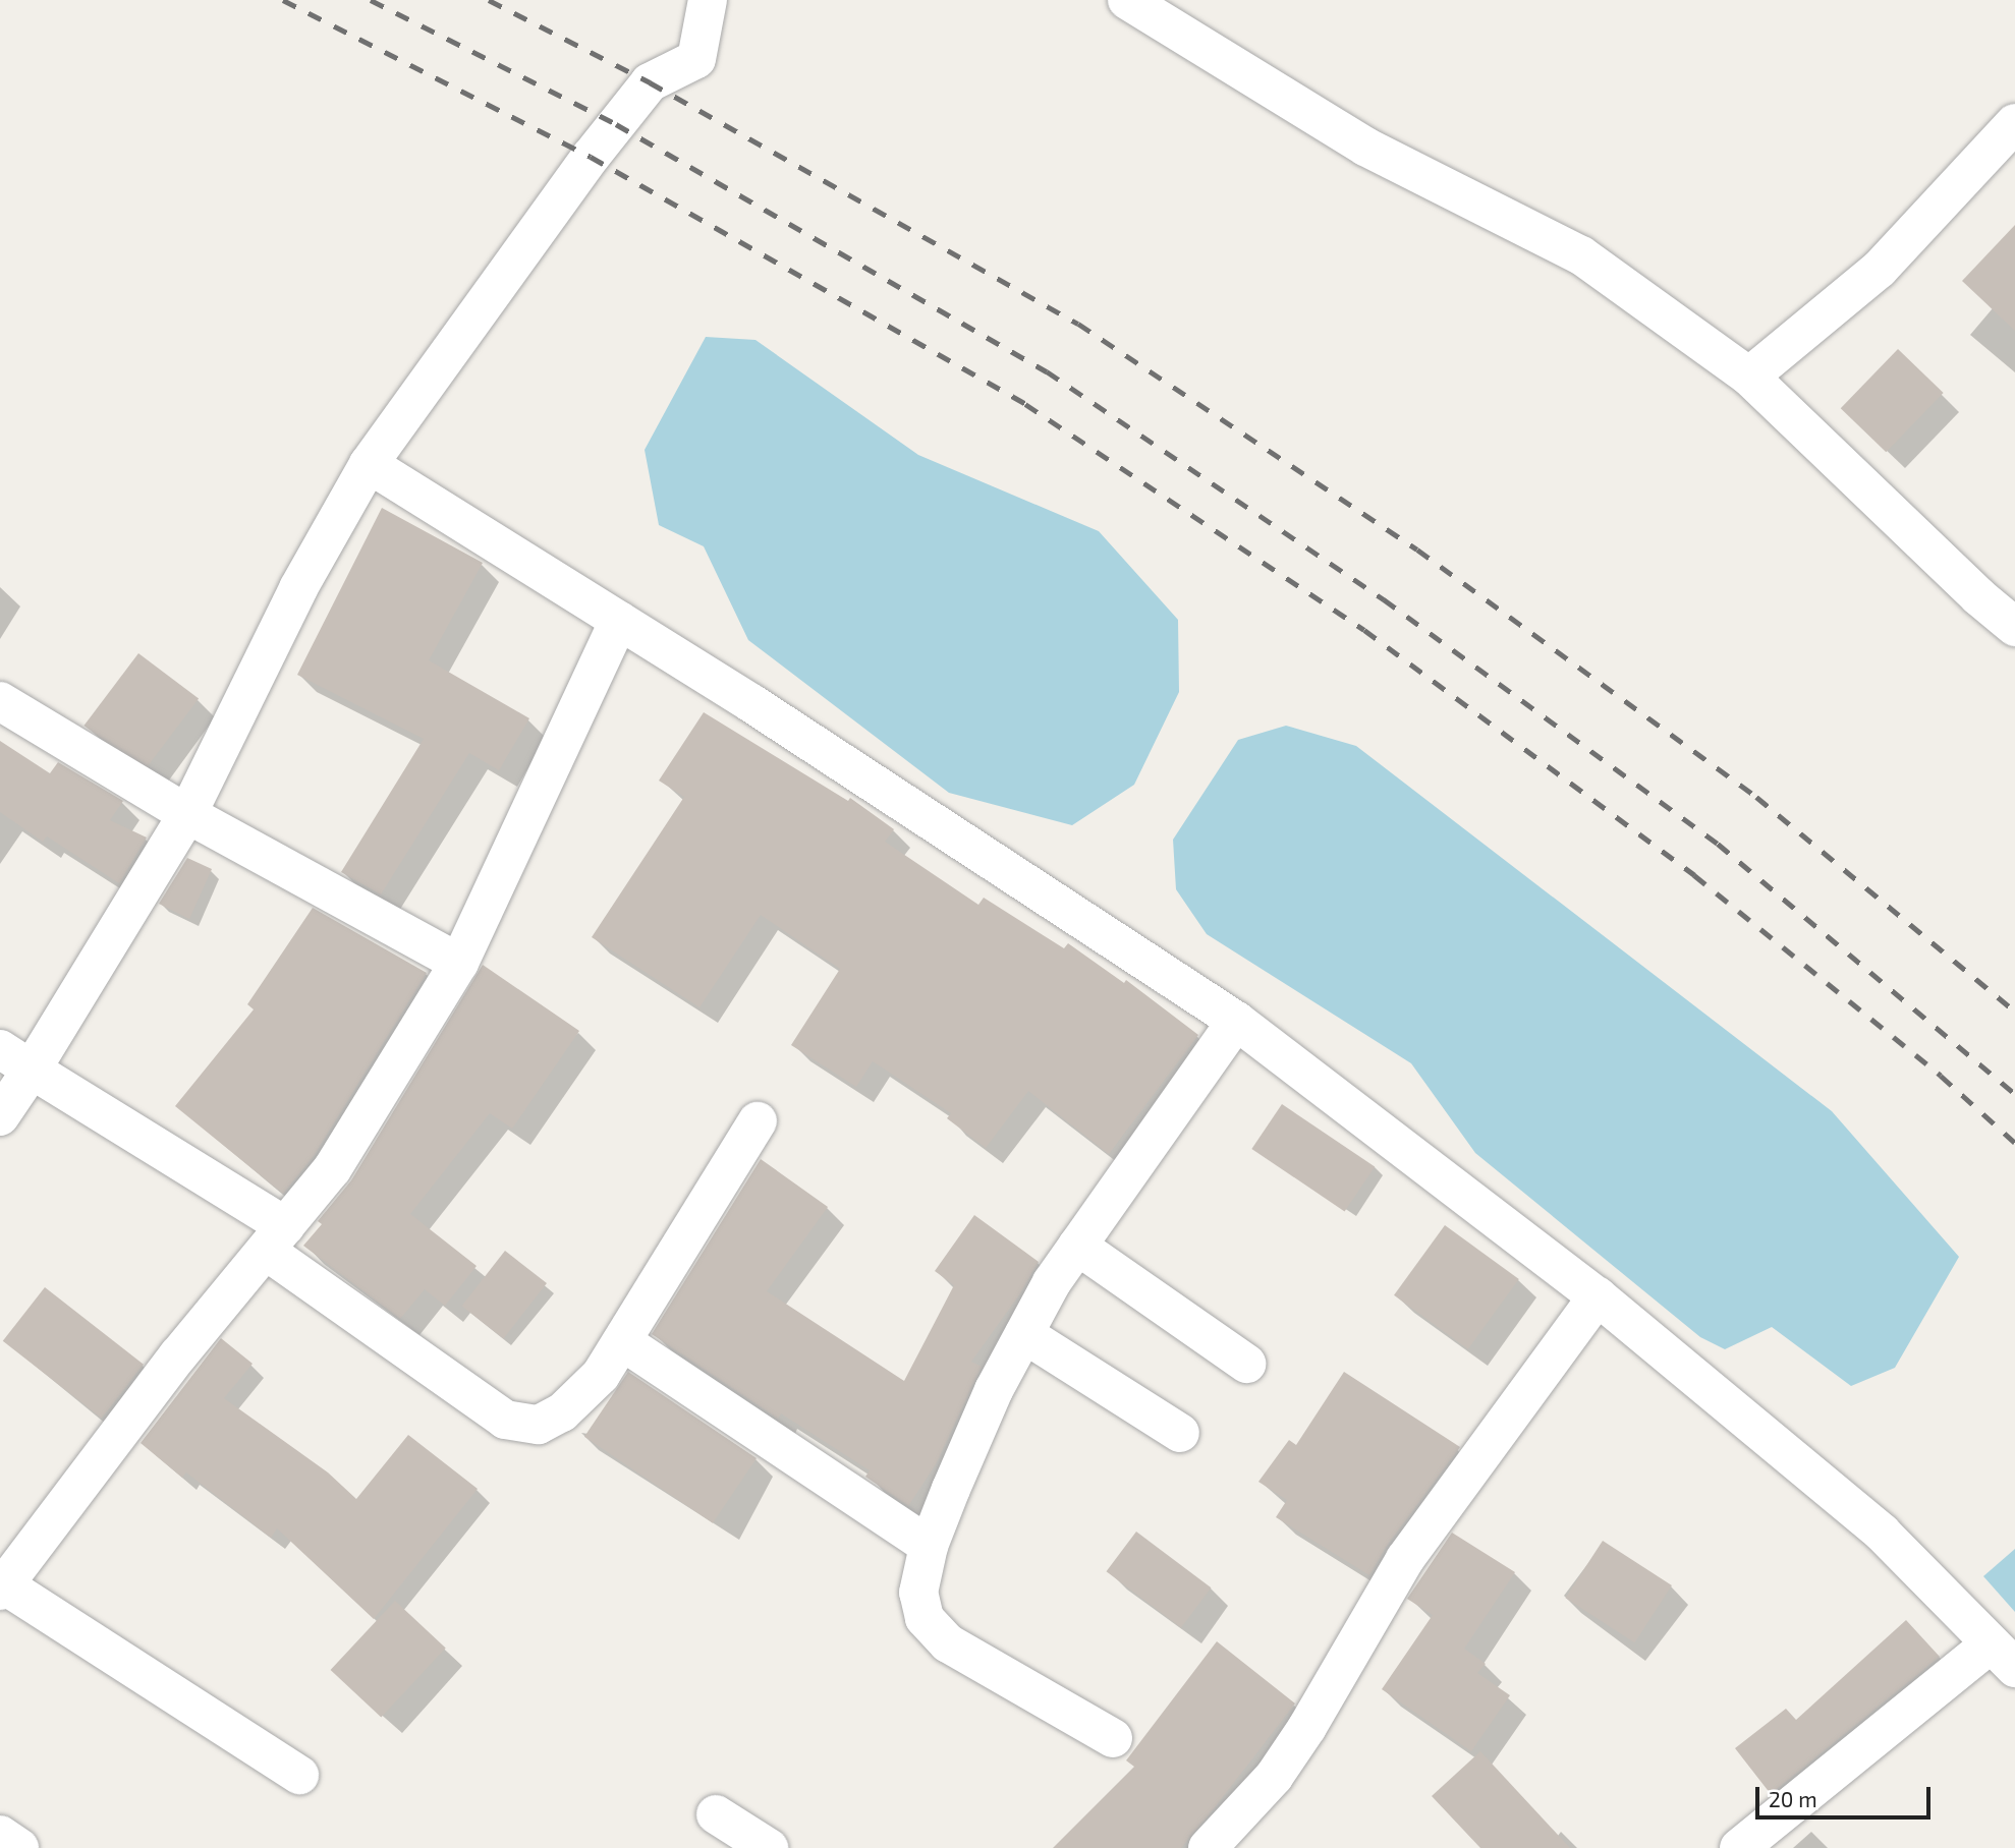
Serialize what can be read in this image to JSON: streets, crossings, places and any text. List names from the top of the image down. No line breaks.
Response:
{"scale_bar":"20 m"}
